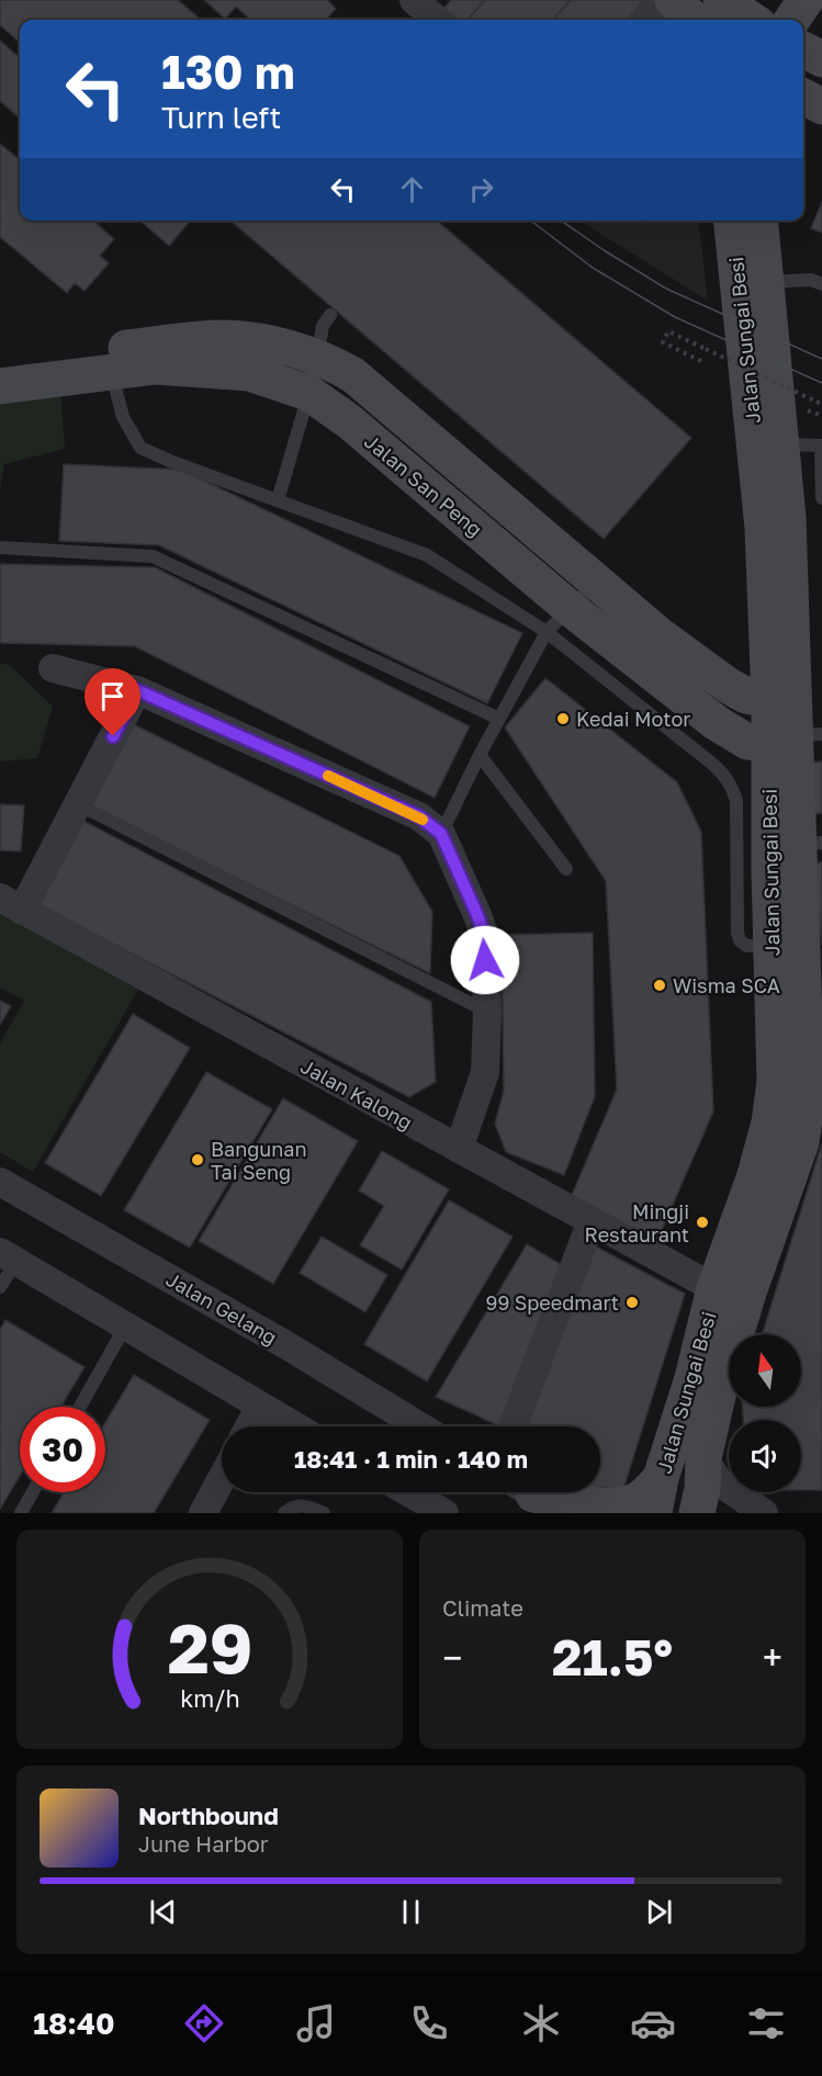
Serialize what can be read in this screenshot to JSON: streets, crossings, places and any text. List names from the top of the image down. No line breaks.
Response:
{"streets":{"street":["Jalan Sungai Besi","Jalan San Peng","Jalan Kalong","Jalan Gelang"]},"crossings":[["Jalan Sungai Besi","Jalan San Peng"],["Jalan Sungai Besi","Jalan Kalong"]],"places":["Kedai Motor","Wisma SCA","Bangunan Tai Seng","Mingji Restaurant","99 Speedmart"],"north":"top","page":{"turn":["130 m","Turn left"],"limit":"30","trip":"18:41 · 1 min · 140 m","tile":"Climate","heat":["−","21.5°","+"],"song":["Northbound","June Harbor"],"tabs":"18:40","gauge":["29","km/h"]}}
